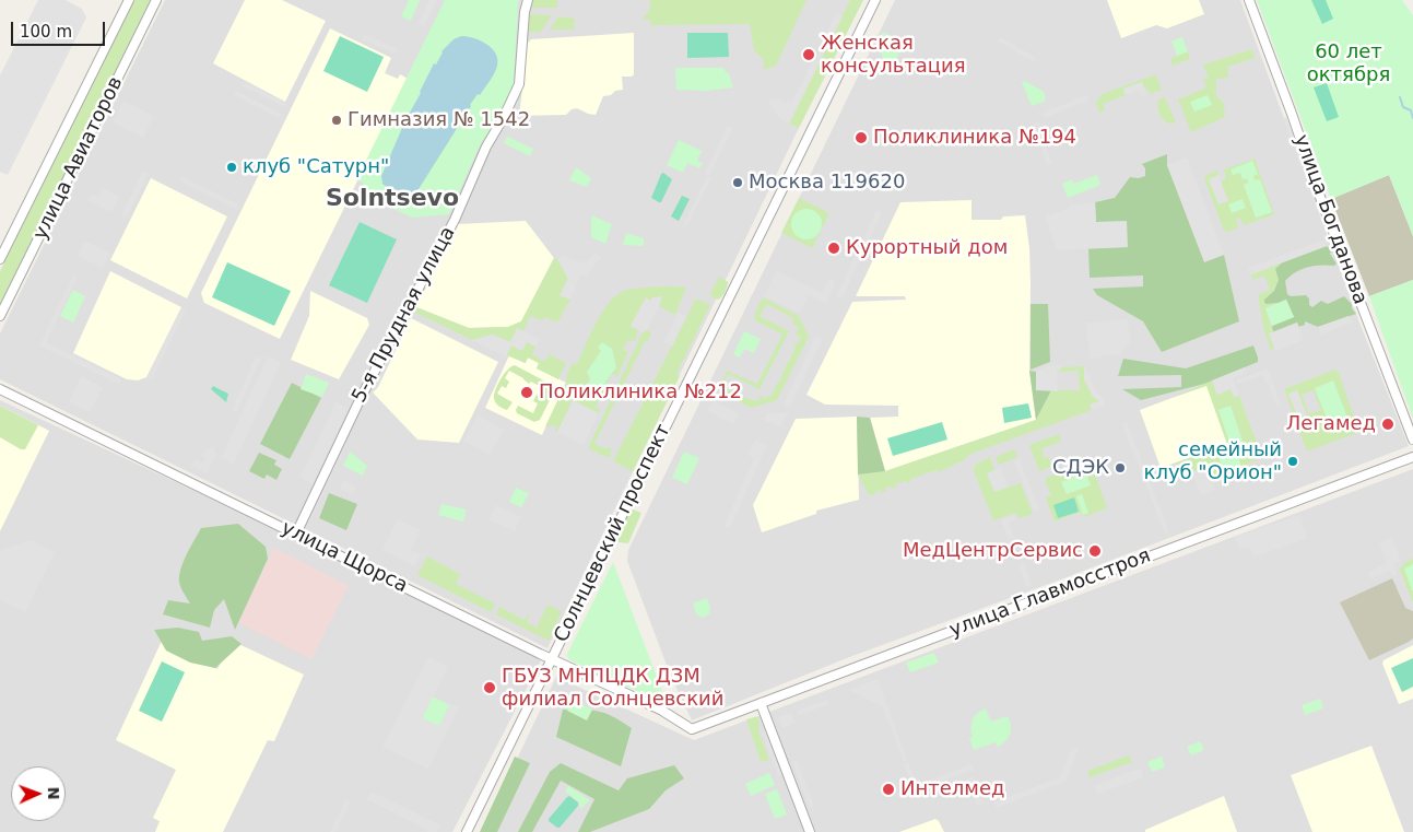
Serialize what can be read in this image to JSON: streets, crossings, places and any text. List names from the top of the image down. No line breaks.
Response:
{"streets":{"street":["улица Авиаторов","улица Богданова","5-я Прудная улица","Солнцевский проспект","улица Щорса","улица Главмосстроя"]},"crossings":[["5-я Прудная улица","улица Щорса"],["Солнцевский проспект","улица Щорса"],["улица Щорса","улица Главмосстроя"]],"districts":["Solntsevo"],"parks":["60 лет октября"],"places":["Женская консультация","Гимназия № 1542","Поликлиника №194","клуб \"Сатурн\"","Москва 119620","Курортный дом","Поликлиника №212","Легамед","семейный клуб \"Орион\"","СДЭК","МедЦентрСервис","ГБУЗ МНПЦДК ДЗМ филиал Солнцевский","Интелмед"],"scale_bar":"100 m","north":"right"}
